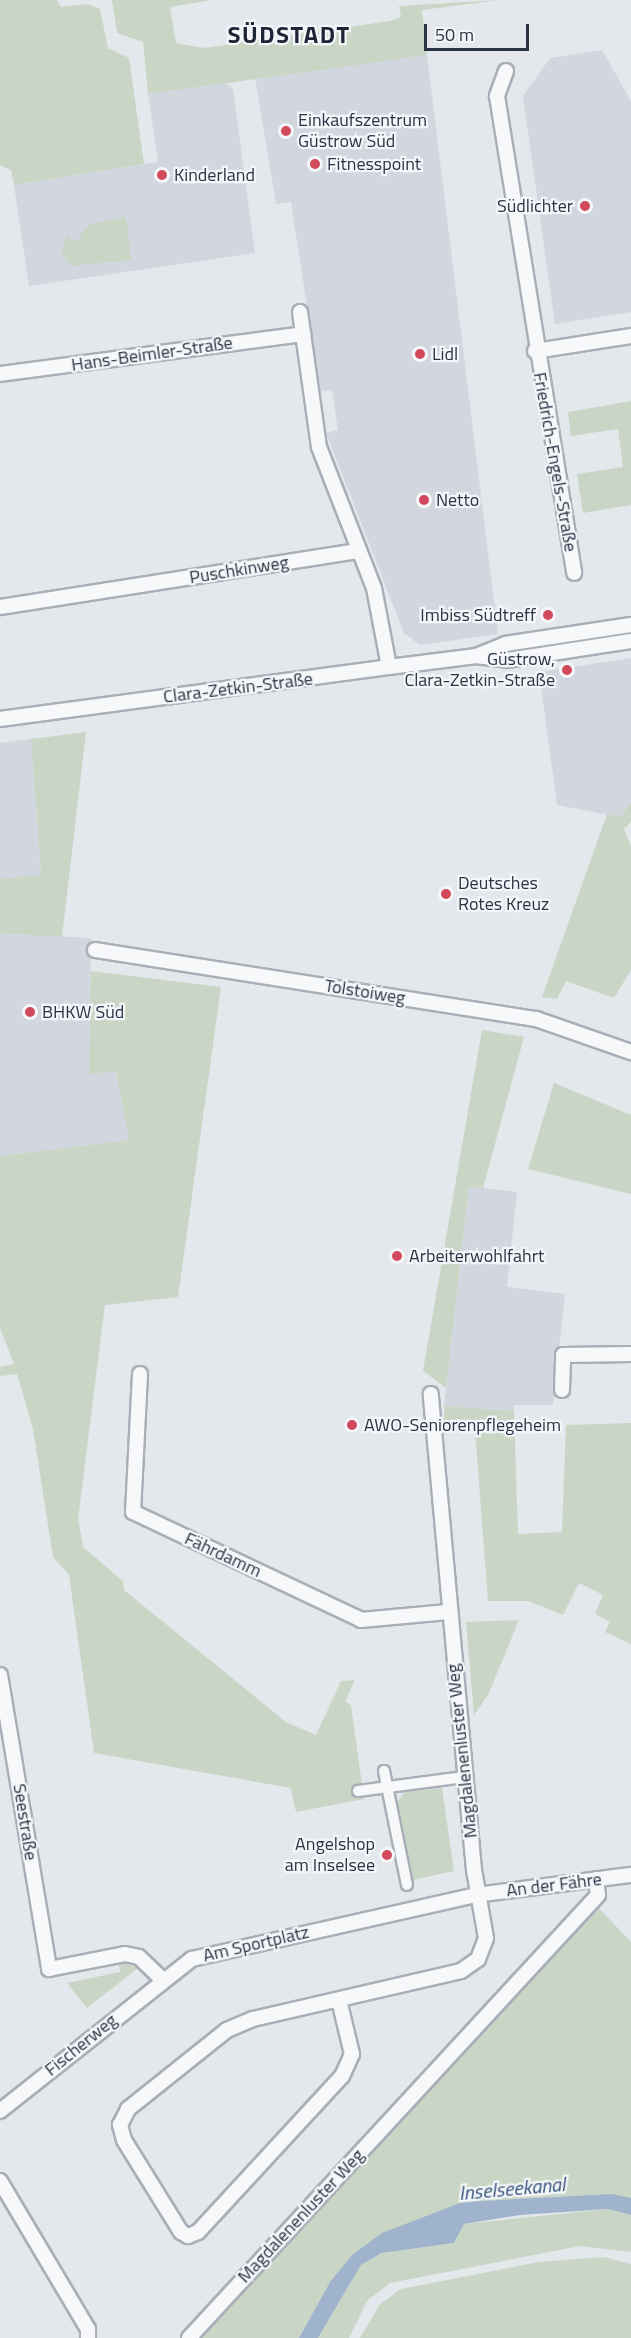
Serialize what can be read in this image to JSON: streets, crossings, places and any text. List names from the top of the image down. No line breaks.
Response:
{"streets":{"street":["Hans-Beimler-Straße","Friedrich-Engels-Straße","Puschkinweg","Clara-Zetkin-Straße","Tolstoiweg","Fährdamm","Magdalenenluster Weg","Seestraße","An der Fähre","Am Sportplatz","Fischerweg"]},"crossings":[["Fährdamm","Magdalenenluster Weg"],["Magdalenenluster Weg","An der Fähre"],["Magdalenenluster Weg","Am Sportplatz"],["Seestraße","Am Sportplatz"],["Seestraße","Fischerweg"],["An der Fähre","Am Sportplatz"],["Am Sportplatz","Fischerweg"]],"districts":["SÜDSTADT"],"water":["Inselseekanal"],"places":["Einkaufszentrum Güstrow Süd","Fitnesspoint","Kinderland","Südlichter","Lidl","Netto","Imbiss Südtreff","Güstrow, Clara-Zetkin-Straße","Deutsches Rotes Kreuz","BHKW Süd","Arbeiterwohlfahrt","AWO-Seniorenpflegeheim","Angelshop am Inselsee"],"scale_bar":"50 m"}
